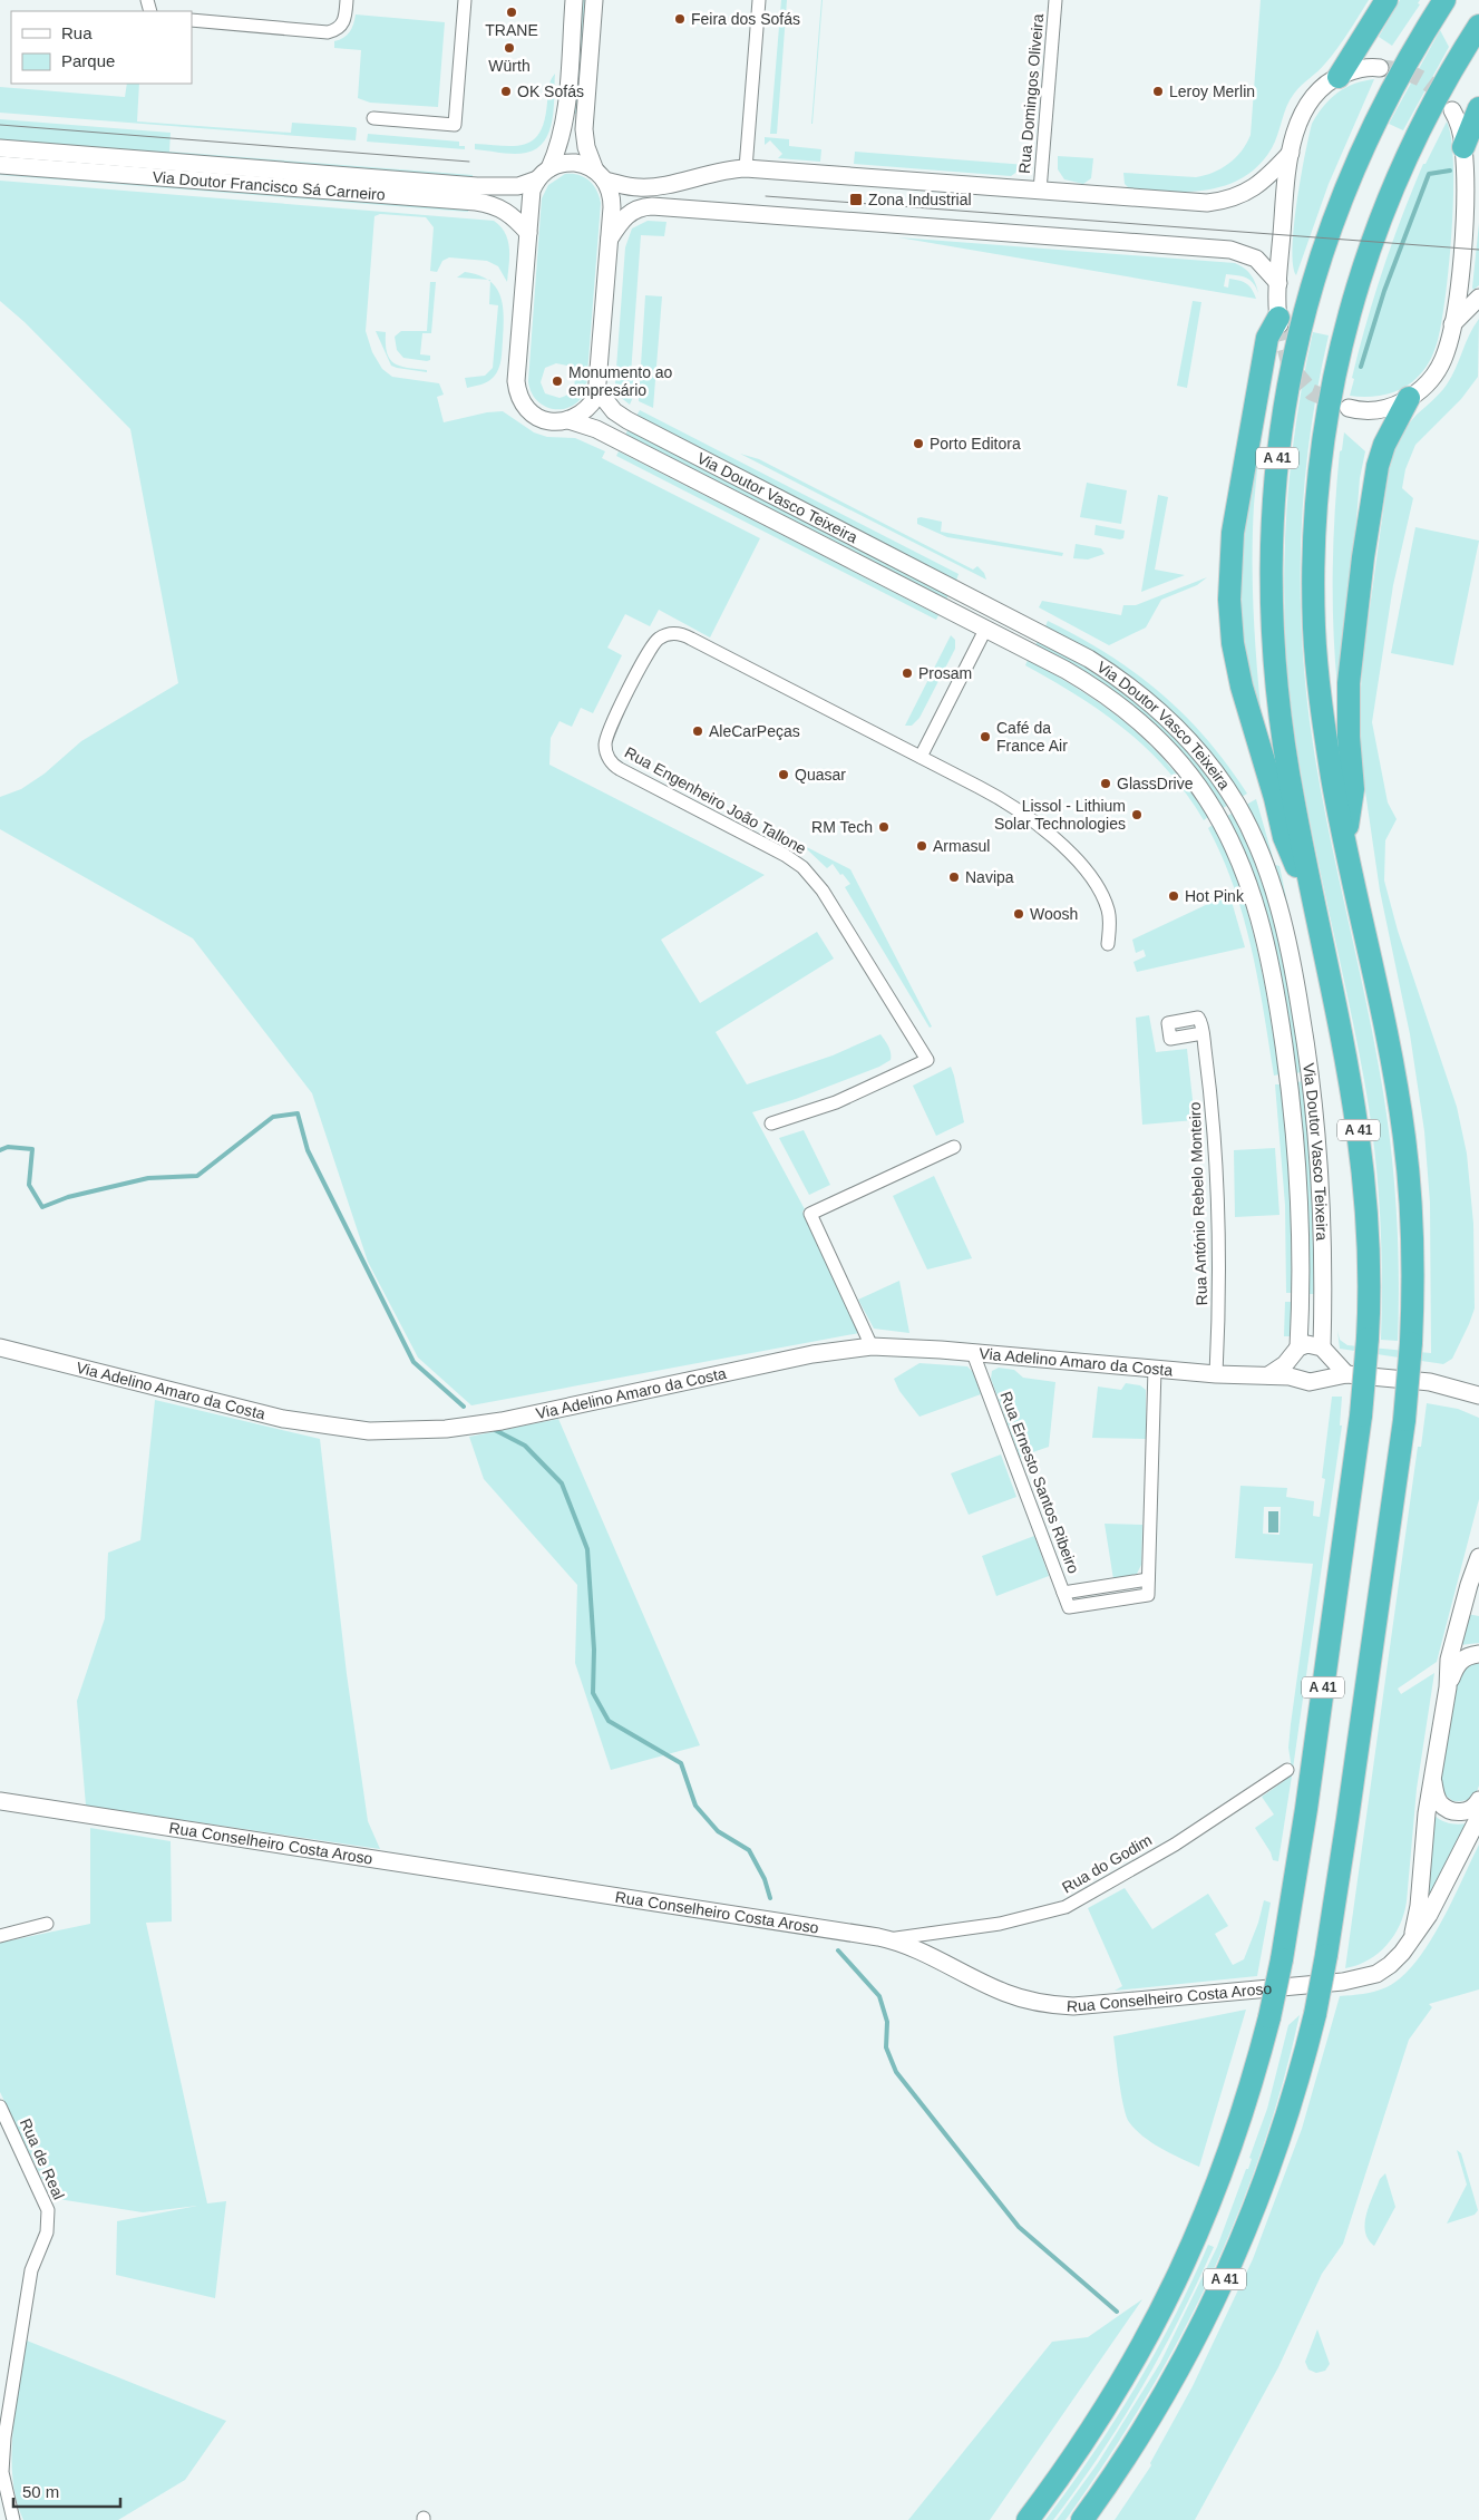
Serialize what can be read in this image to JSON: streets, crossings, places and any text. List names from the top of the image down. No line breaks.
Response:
{"streets":{"highway":["A 41"],"main road":["Via Doutor Francisco Sá Carneiro","Via Doutor Vasco Teixeira","Via Adelino Amaro da Costa","Rua Conselheiro Costa Aroso"],"street":["Rua Domingos Oliveira","Rua Engenheiro João Tallone","Rua António Rebelo Monteiro","Rua Ernesto Santos Ribeiro","Rua do Godim","Rua de Real"]},"crossings":[["Rua Domingos Oliveira","Via Doutor Francisco Sá Carneiro"],["Via Doutor Francisco Sá Carneiro","Via Doutor Vasco Teixeira"],["Via Doutor Vasco Teixeira","Via Adelino Amaro da Costa"],["Rua António Rebelo Monteiro","Via Adelino Amaro da Costa"],["Via Adelino Amaro da Costa","Rua Ernesto Santos Ribeiro"],["Rua Conselheiro Costa Aroso","Rua do Godim"]],"places":{"other":["TRANE","Feira dos Sofás","Würth","OK Sofás","Leroy Merlin","Monumento ao empresário","Porto Editora","Prosam","AleCarPeças","Café da France Air","Quasar","GlassDrive","Lissol - Lithium Solar Technologies","RM Tech","Armasul","Navipa","Hot Pink","Woosh"],"transit":["Zona Industrial"]},"legend":["Rua","Parque"],"scale_bar":"50 m"}
